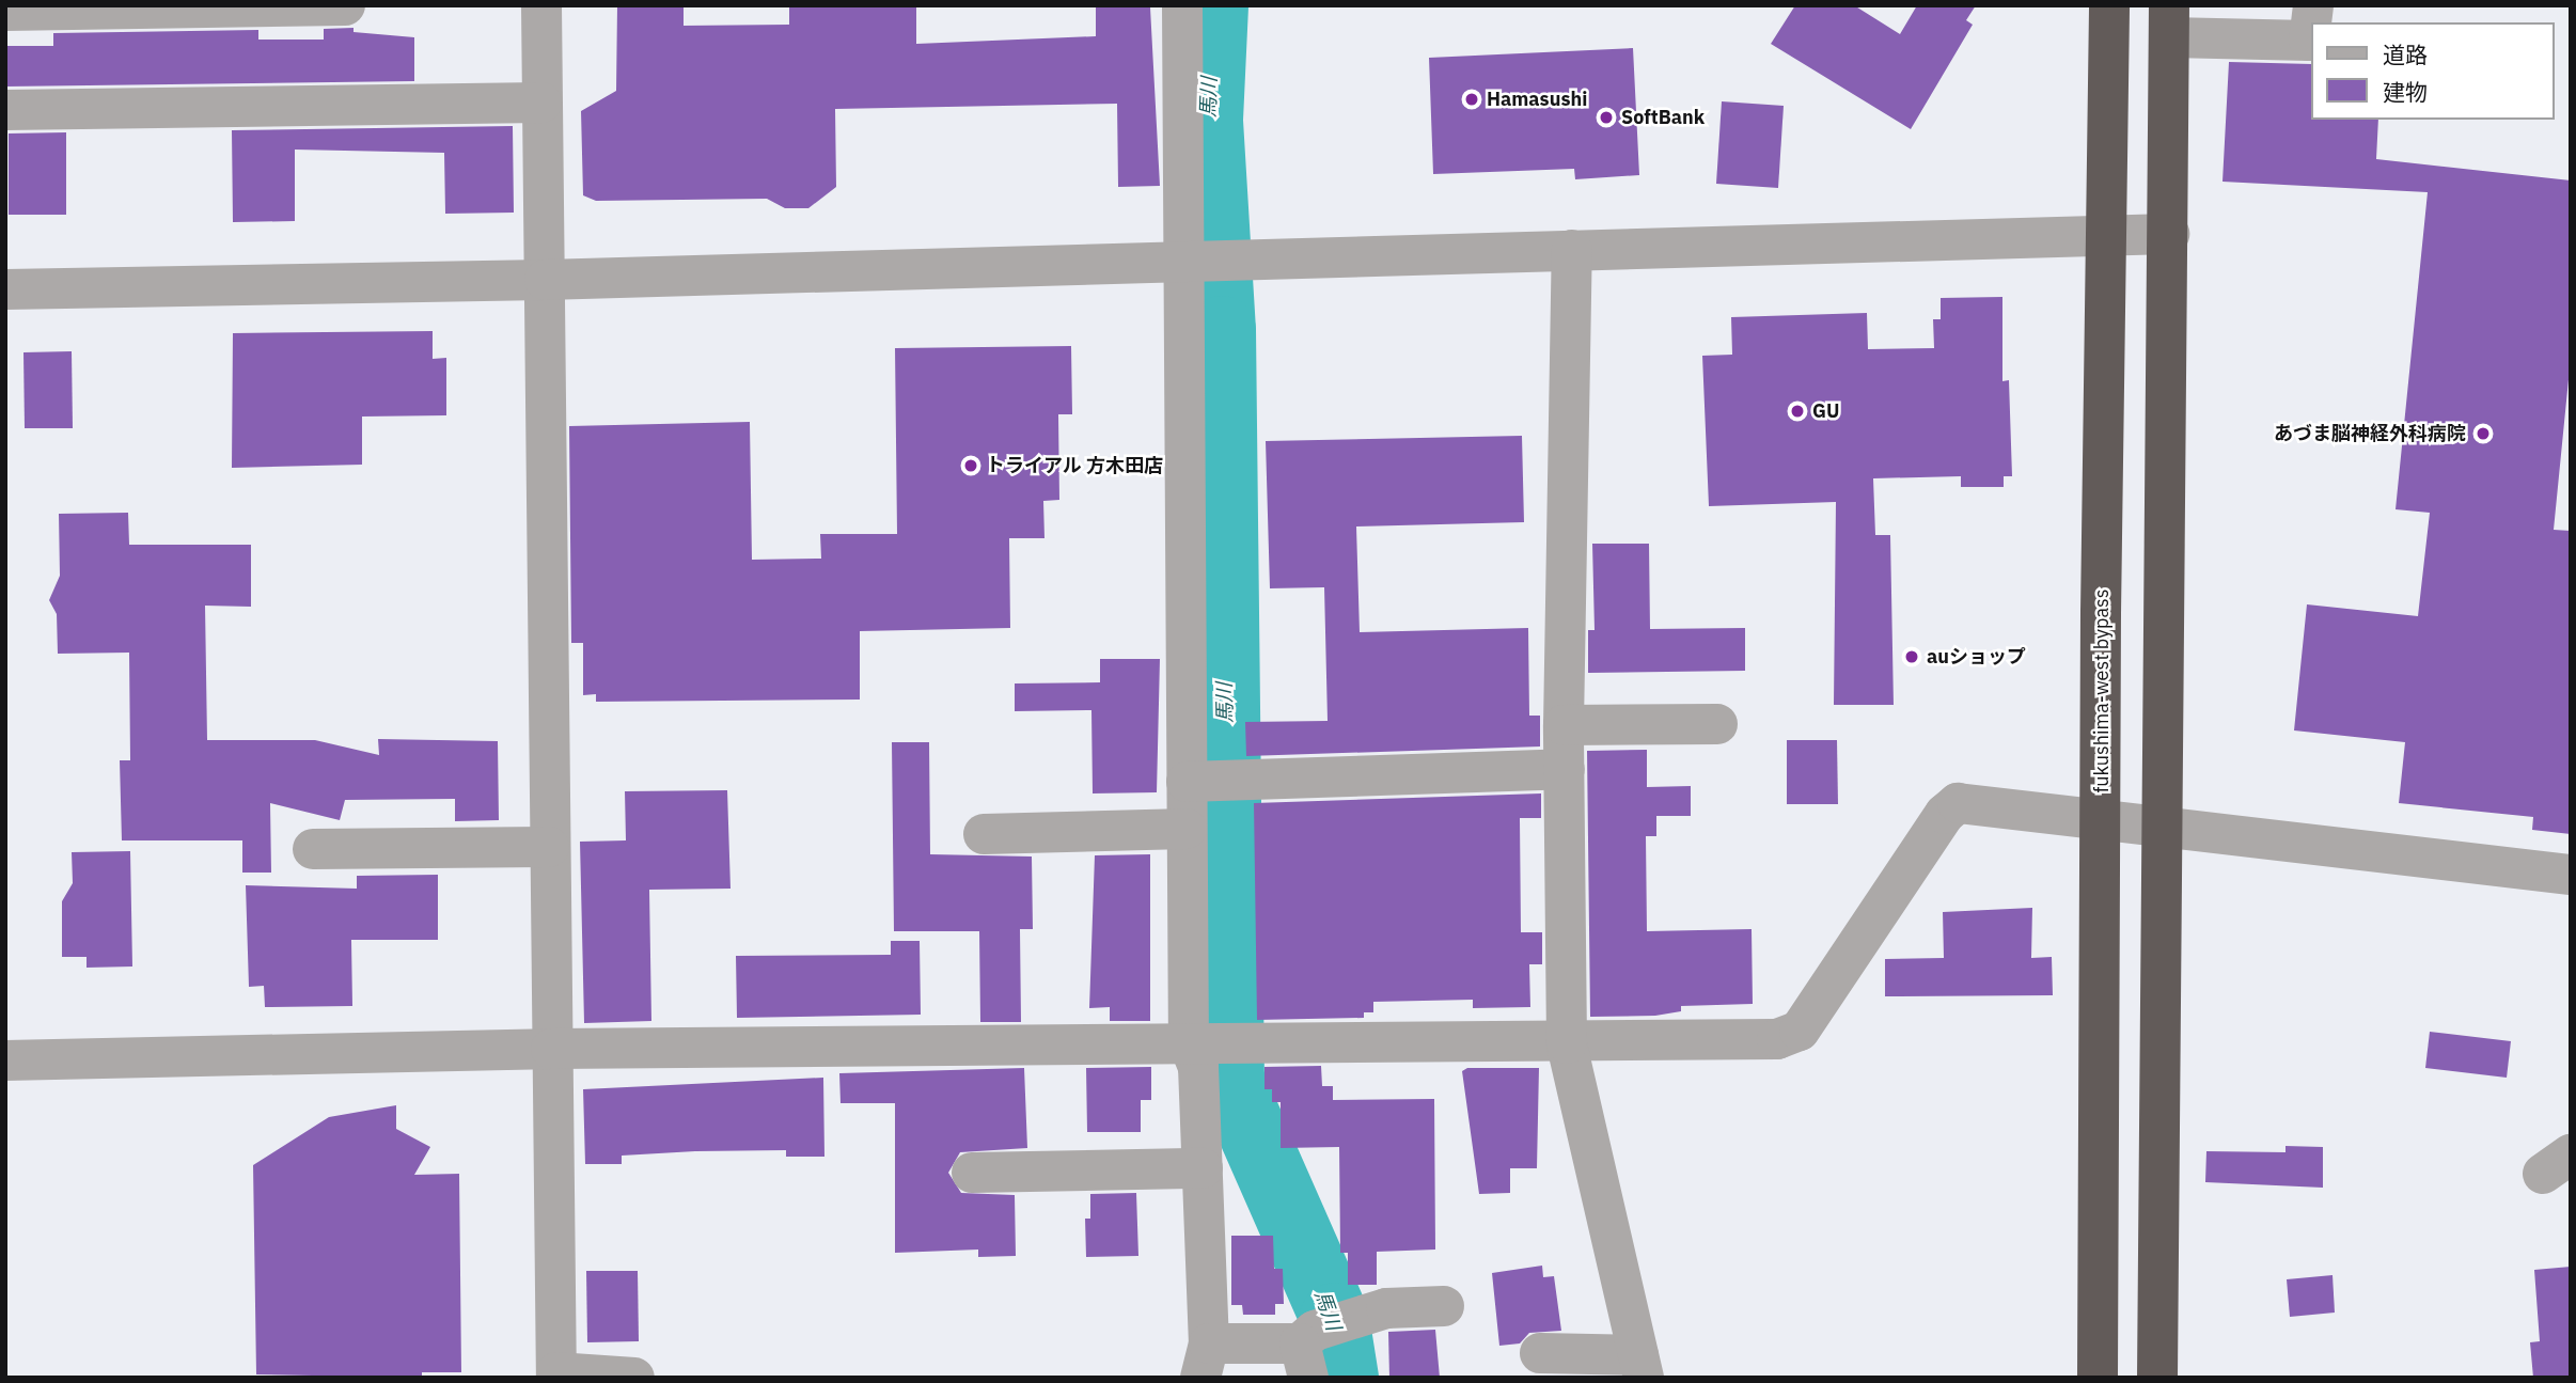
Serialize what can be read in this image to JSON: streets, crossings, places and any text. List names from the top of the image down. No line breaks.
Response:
{"streets":{"highway":["fukushima-west bypass"]},"water":["馬川"],"places":["Hamasushi","SoftBank","GU","あづま脳神経外科病院","トライアル 方木田店","auショップ"],"legend":["道路","建物"]}
